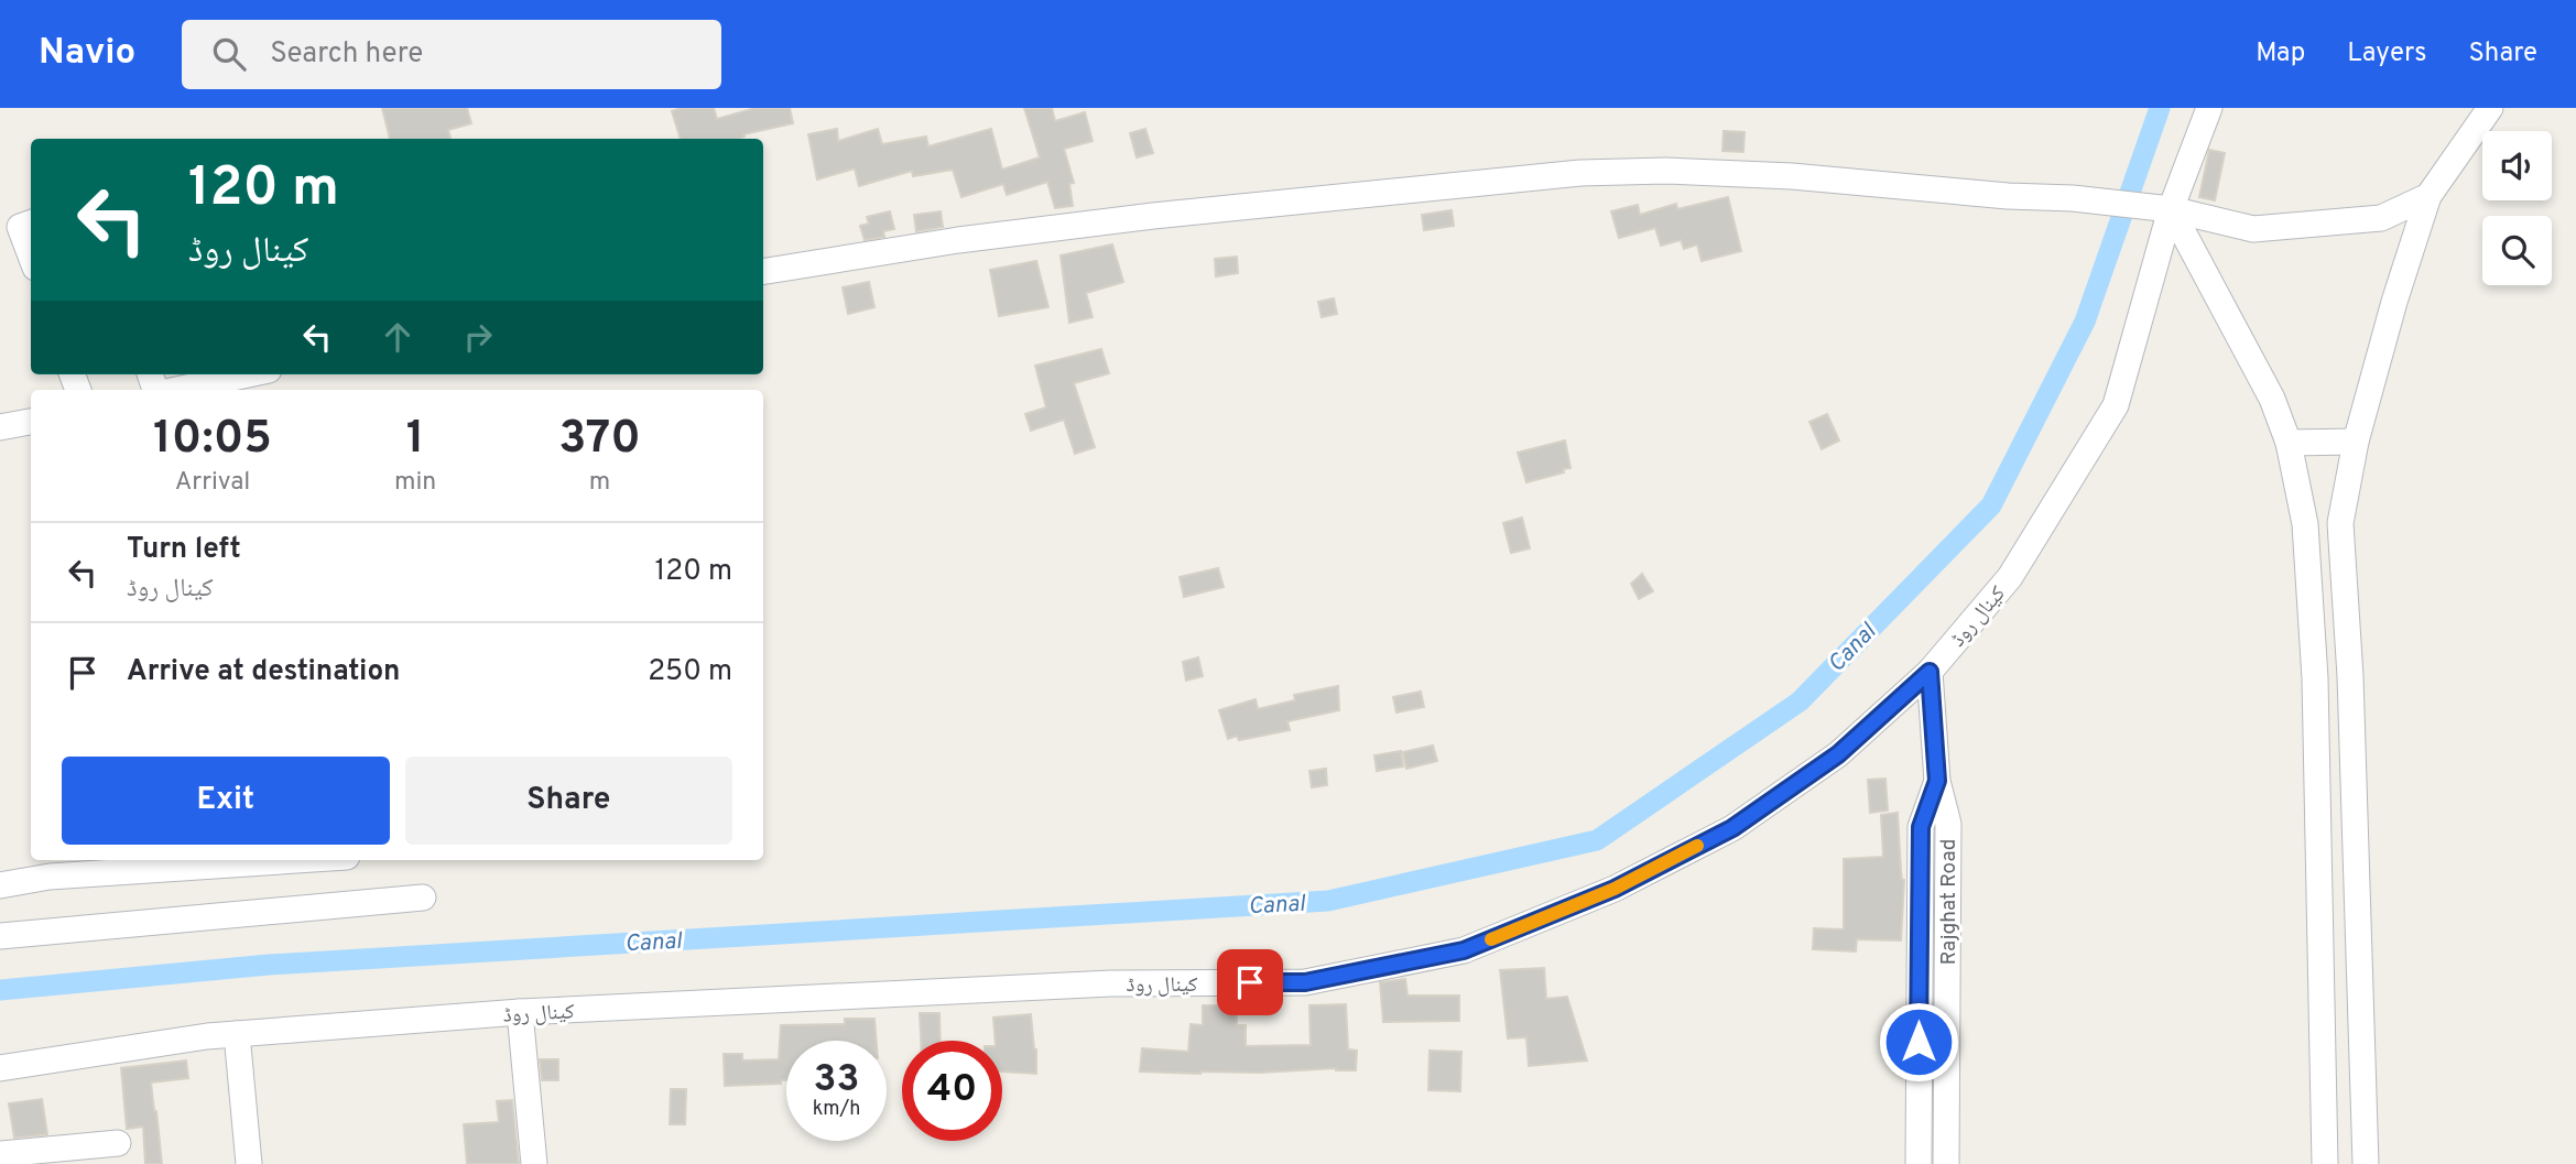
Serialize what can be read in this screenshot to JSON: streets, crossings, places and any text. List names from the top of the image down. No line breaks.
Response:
{"streets":{"street":["کینال روڈ","Rajghat Road"]},"crossings":[["کینال روڈ","Rajghat Road"]],"water":["Canal"],"page":{"header":"Navio","search":"Search here","nav":["Map","Layers","Share"],"turn":["120 m","کینال روڈ"],"eta":["10:05","Arrival","1","min","370","m"],"list":[{"name":"Turn left","note":"کینال روڈ","value":"120 m"},{"name":"Arrive at destination","value":"250 m"}],"buttons":["Exit","Share"],"speed":"33 km/h","limit":"40"}}
